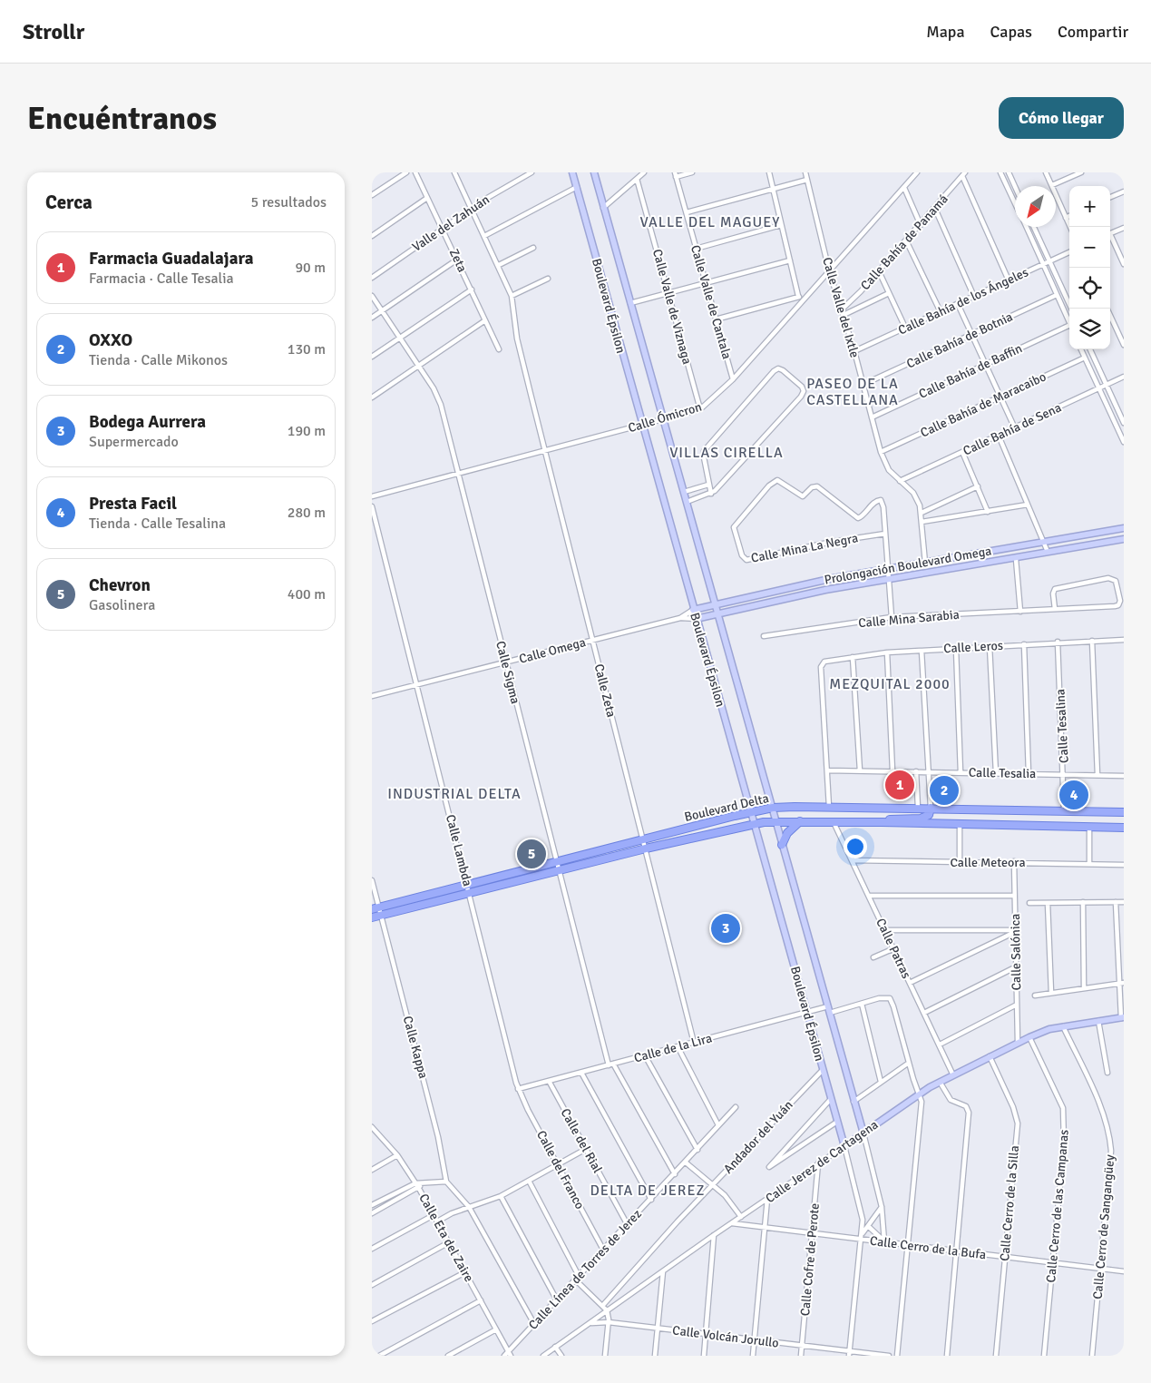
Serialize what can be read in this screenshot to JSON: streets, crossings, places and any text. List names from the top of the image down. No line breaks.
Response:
{"streets":{"main road":["Boulevard Delta"],"street":["Valle del Zahuán","Calle Bahía de Panamá","Zeta","Calle Bahía de los Ángeles","Calle Valle de Cantala","Boulevard Épsilon","Calle Valle de Viznaga","Calle Valle del Ixtle","Calle Bahía de Botnia","Calle Bahía de Baffin","Calle Bahía de Maracaibo","Calle Ómicron","Calle Bahía de Sena","Calle Mina La Negra","Prolongación Boulevard Omega","Calle Mina Sarabia","Calle Leros","Calle Omega","Calle Sigma","Calle Zeta","Calle Tesalina","Calle Tesalia","Calle Lambda","Calle Meteora","Calle Patras","Calle Salónica","Calle Kappa","Calle de la Lira","Andador del Yuán","Calle del Rial","Calle Jerez de Cartagena","Calle del Franco","Calle Cerro de la Silla","Calle Cerro de las Campanas","Calle Cerro de Sangangüey","Calle Eta del Zaire","Calle Cerro de la Bufa","Calle Cofre de Perote","Calle Línea de Torres de Jerez","Calle Volcán Jorullo"]},"crossings":[["Valle del Zahuán","Zeta"],["Valle del Zahuán","Calle Zeta"],["Calle Bahía de Panamá","Calle Valle del Ixtle"],["Calle Bahía de los Ángeles","Calle Valle del Ixtle"],["Calle Valle de Cantala","Calle Ómicron"],["Boulevard Épsilon","Calle Ómicron"],["Boulevard Épsilon","Prolongación Boulevard Omega"],["Boulevard Épsilon","Calle Omega"],["Boulevard Épsilon","Boulevard Delta"],["Boulevard Épsilon","Calle de la Lira"],["Boulevard Épsilon","Andador del Yuán"],["Boulevard Épsilon","Calle Jerez de Cartagena"],["Calle Valle de Viznaga","Calle Ómicron"],["Calle Valle del Ixtle","Calle Bahía de Botnia"],["Calle Valle del Ixtle","Calle Bahía de Baffin"],["Calle Valle del Ixtle","Calle Bahía de Maracaibo"],["Calle Valle del Ixtle","Calle Ómicron"],["Calle Valle del Ixtle","Calle Bahía de Sena"],["Calle Valle del Ixtle","Prolongación Boulevard Omega"],["Calle Ómicron","Calle Sigma"],["Calle Ómicron","Calle Zeta"],["Calle Mina La Negra","Prolongación Boulevard Omega"],["Calle Mina La Negra","Calle Mina Sarabia"],["Prolongación Boulevard Omega","Calle Omega"],["Calle Leros","Calle Tesalina"],["Calle Leros","Calle Tesalia"],["Calle Omega","Calle Sigma"],["Calle Omega","Calle Zeta"],["Calle Omega","Calle Lambda"],["Calle Sigma","Boulevard Delta"],["Calle Sigma","Calle de la Lira"],["Calle Sigma","Calle Línea de Torres de Jerez"],["Calle Zeta","Boulevard Delta"],["Calle Zeta","Calle de la Lira"],["Calle Tesalina","Calle Tesalia"],["Calle Tesalina","Boulevard Delta"],["Boulevard Delta","Calle Lambda"],["Boulevard Delta","Calle Patras"],["Boulevard Delta","Calle Kappa"],["Calle Lambda","Calle de la Lira"],["Calle Lambda","Calle del Franco"],["Calle Meteora","Calle Patras"],["Calle Meteora","Calle Salónica"],["Calle Patras","Calle Jerez de Cartagena"],["Calle Salónica","Calle Jerez de Cartagena"],["Calle de la Lira","Calle del Rial"],["Calle de la Lira","Calle del Franco"],["Calle del Rial","Calle Línea de Torres de Jerez"],["Calle Jerez de Cartagena","Calle Cerro de la Silla"],["Calle Jerez de Cartagena","Calle Cerro de las Campanas"],["Calle Jerez de Cartagena","Calle Cerro de Sangangüey"],["Calle Jerez de Cartagena","Calle Cerro de la Bufa"],["Calle Jerez de Cartagena","Calle Cofre de Perote"],["Calle Jerez de Cartagena","Calle Volcán Jorullo"],["Calle del Franco","Calle Línea de Torres de Jerez"],["Calle Cerro de la Silla","Calle Cerro de la Bufa"],["Calle Cerro de las Campanas","Calle Cerro de la Bufa"],["Calle Cerro de Sangangüey","Calle Cerro de la Bufa"],["Calle Eta del Zaire","Calle Línea de Torres de Jerez"],["Calle Cerro de la Bufa","Calle Cofre de Perote"],["Calle Cofre de Perote","Calle Volcán Jorullo"]],"districts":["VALLE DEL MAGUEY","PASEO DE LA CASTELLANA","VILLAS CIRELLA","MEZQUITAL 2000","INDUSTRIAL DELTA","DELTA DE JEREZ"],"north":"bottom left","page":{"header":"Strollr","nav":["Mapa","Capas","Compartir"],"buttons":"Cómo llegar","title":"Encuéntranos","heading":["Cerca","5 resultados"],"map_buttons":["+","−"],"list":[{"mark":"1","name":"Farmacia Guadalajara","note":"Farmacia · Calle Tesalia","value":"90 m"},{"mark":"2","name":"OXXO","note":"Tienda · Calle Mikonos","value":"130 m"},{"mark":"3","name":"Bodega Aurrera","note":"Supermercado","value":"190 m"},{"mark":"4","name":"Presta Facil","note":"Tienda · Calle Tesalina","value":"280 m"},{"mark":"5","name":"Chevron","note":"Gasolinera","value":"400 m"}],"pins":["1","2","4","5","3"]}}
